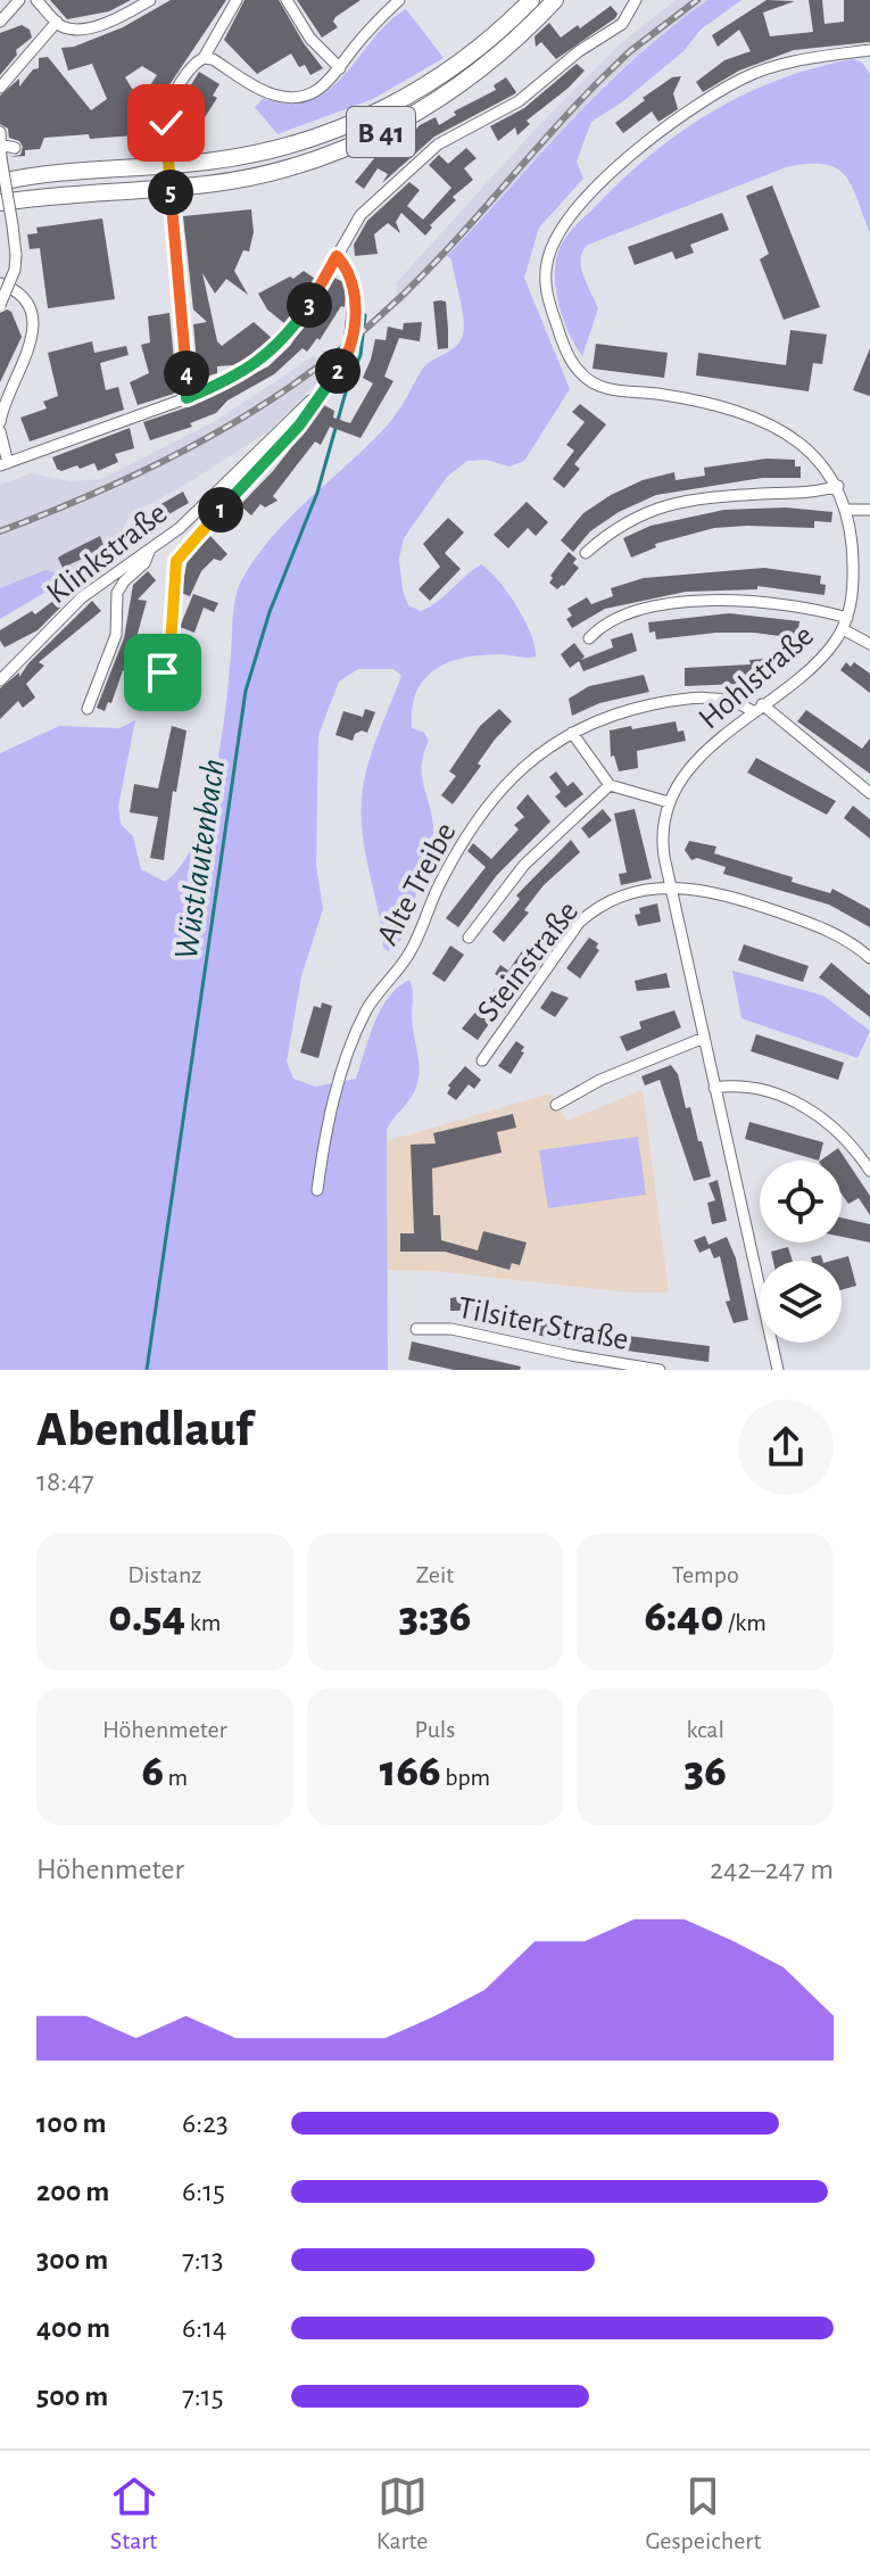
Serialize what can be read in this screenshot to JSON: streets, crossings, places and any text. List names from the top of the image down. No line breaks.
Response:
{"streets":{"main road":["B 41"],"street":["Klinkstraße","Hohlstraße","Alte Treibe","Steinstraße","Tilsiter Straße"]},"crossings":[["Hohlstraße","Alte Treibe"],["Hohlstraße","Steinstraße"]],"water":["Wüstlautenbach"],"page":{"pins":["5","3","2","4","1"],"heading":["Abendlauf","18:47"],"stats":[["Distanz","0.54 km"],["Zeit","3:36"],["Tempo","6:40 /km"],["Höhenmeter","6 m"],["Puls","166 bpm"],["kcal","36"]],"chart":["Höhenmeter","242–247 m"],"list":[{"name":"100 m","note":"6:23"},{"name":"200 m","note":"6:15"},{"name":"300 m","note":"7:13"},{"name":"400 m","note":"6:14"},{"name":"500 m","note":"7:15"}],"tabs":["Start","Karte","Gespeichert"]}}
